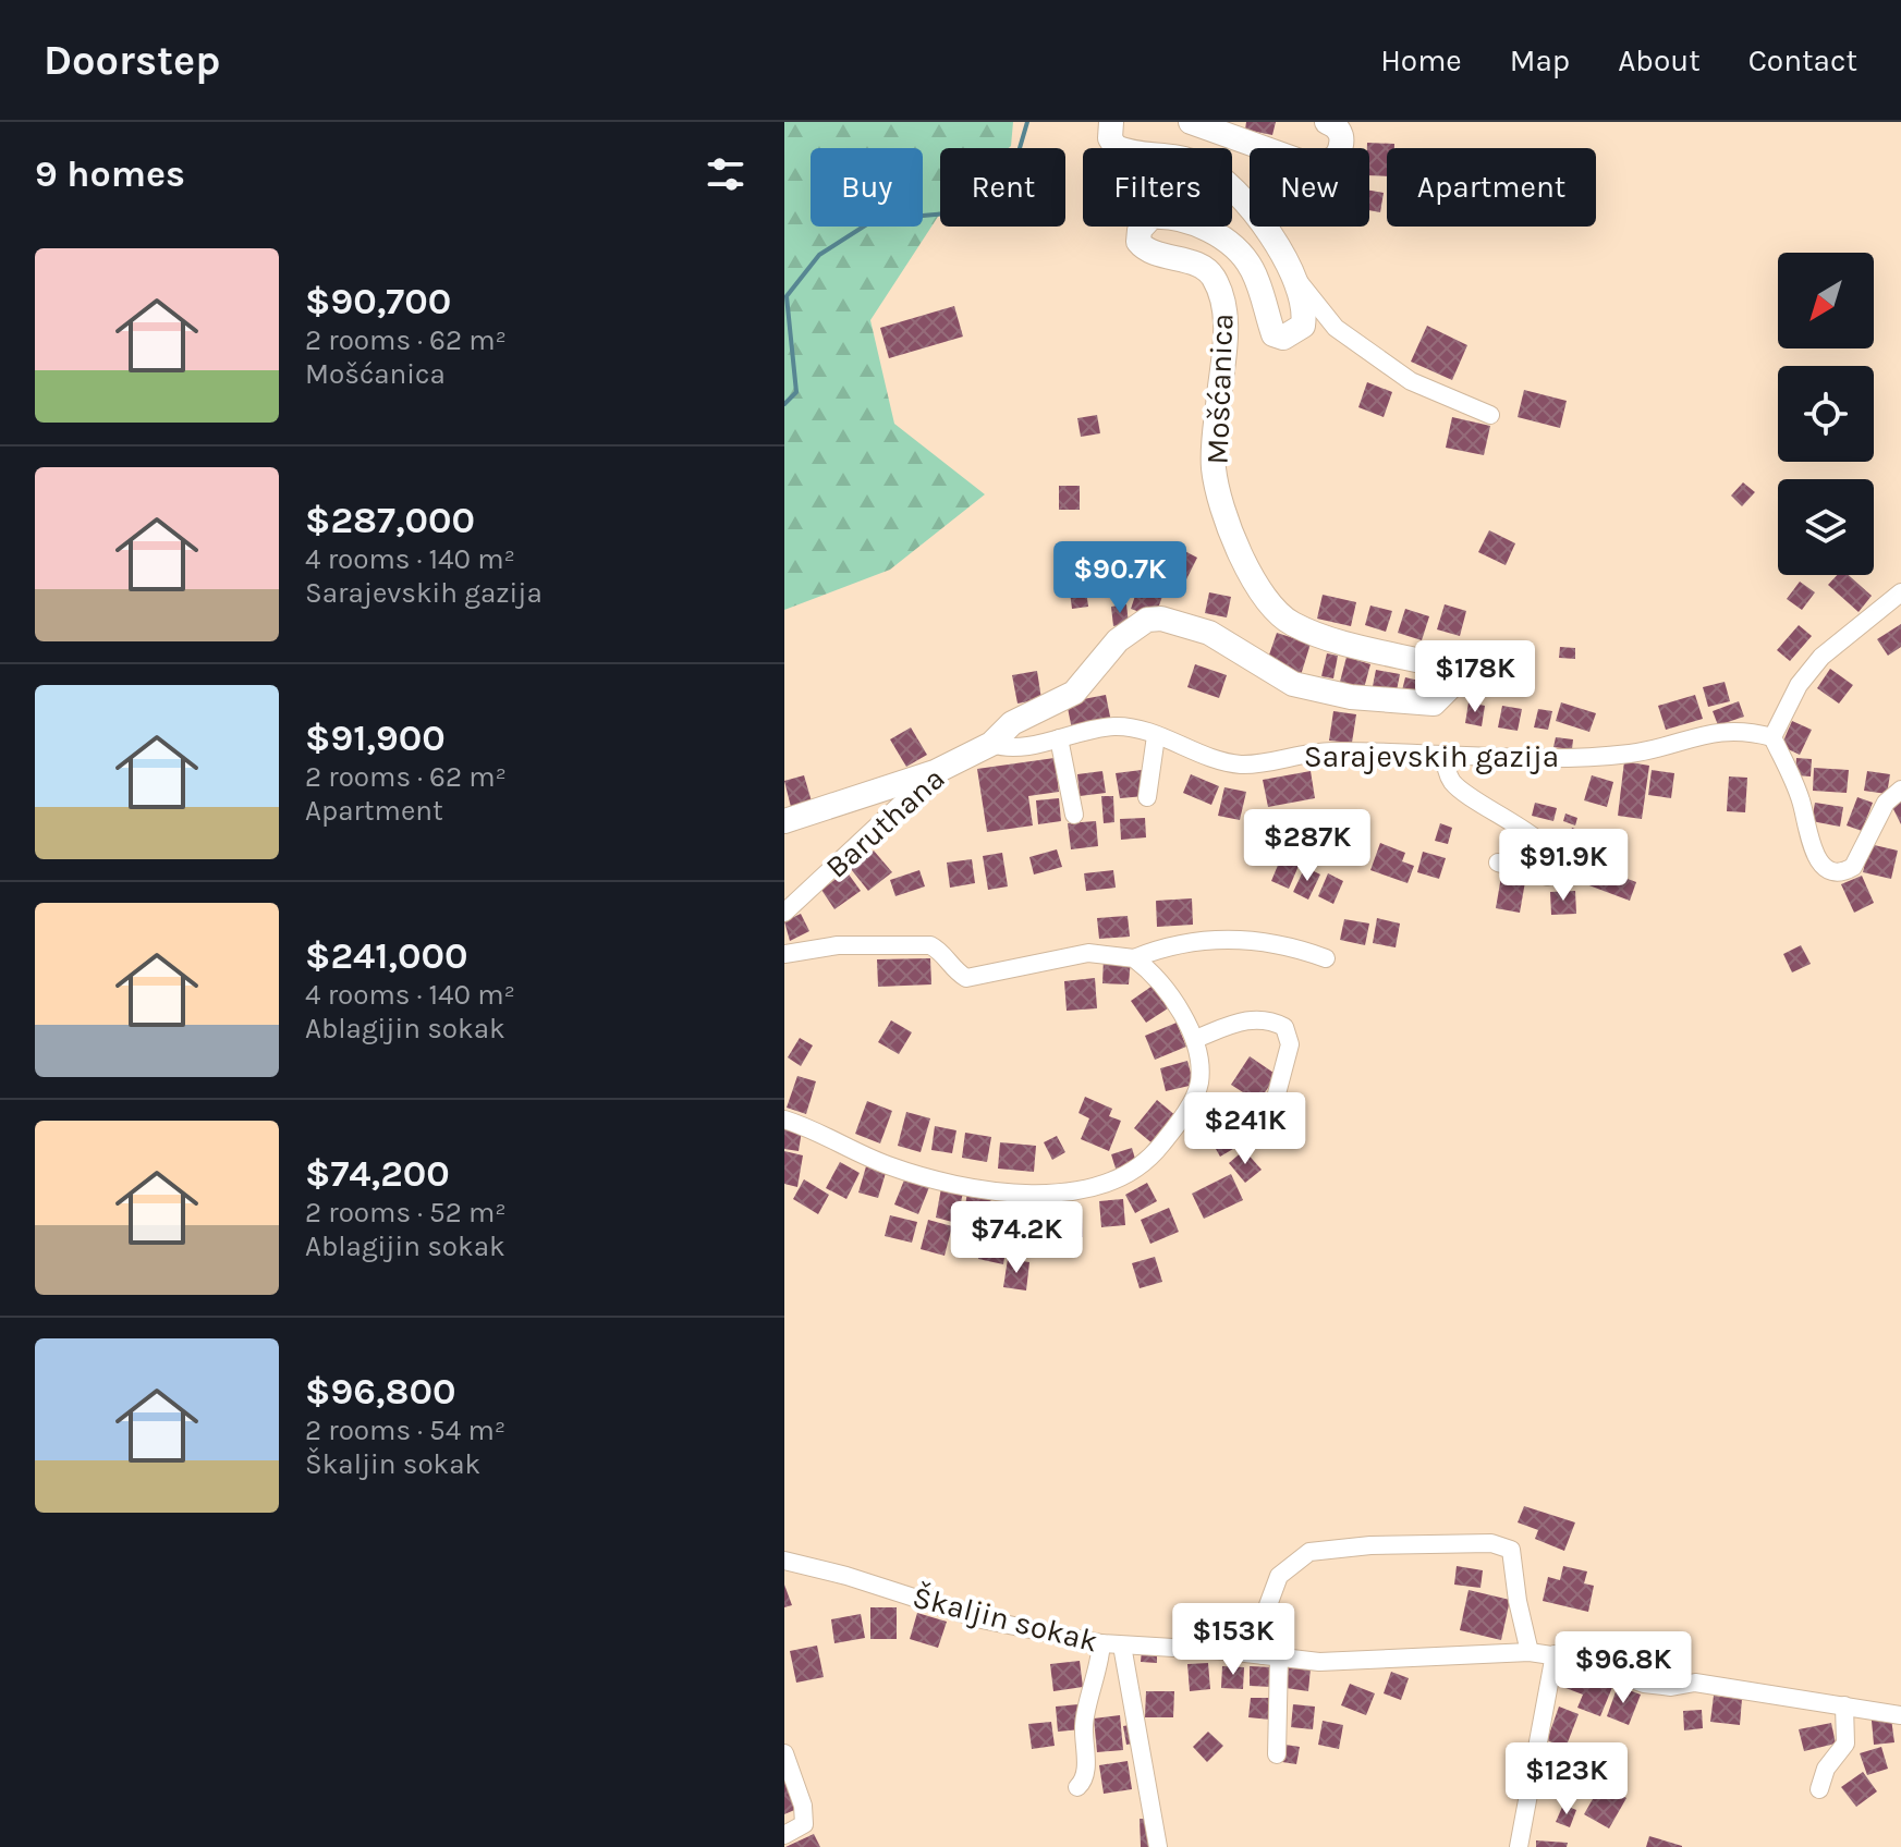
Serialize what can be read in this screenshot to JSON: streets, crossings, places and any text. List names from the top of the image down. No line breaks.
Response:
{"streets":{"main road":["Mošćanica","Baruthana"],"street":["Sarajevskih gazija","Škaljin sokak"]},"crossings":[["Mošćanica","Sarajevskih gazija"],["Mošćanica","Baruthana"],["Sarajevskih gazija","Baruthana"]],"north":"bottom left","page":{"header":"Doorstep","nav":["Home","Map","About","Contact"],"heading":"9 homes","chip":["Buy","Rent","Filters","New","Apartment"],"list":[{"name":"$90,700","note":"2 rooms · 62 m² · Mošćanica"},{"name":"$287,000","note":"4 rooms · 140 m² · Sarajevskih gazija"},{"name":"$91,900","note":"2 rooms · 62 m² · Apartment"},{"name":"$241,000","note":"4 rooms · 140 m² · Ablagijin sokak"},{"name":"$74,200","note":"2 rooms · 52 m² · Ablagijin sokak"},{"name":"$96,800","note":"2 rooms · 54 m² · Škaljin sokak"}],"price":["$90.7K","$178K","$287K","$91.9K","$241K","$74.2K","$153K","$96.8K","$123K"]}}
